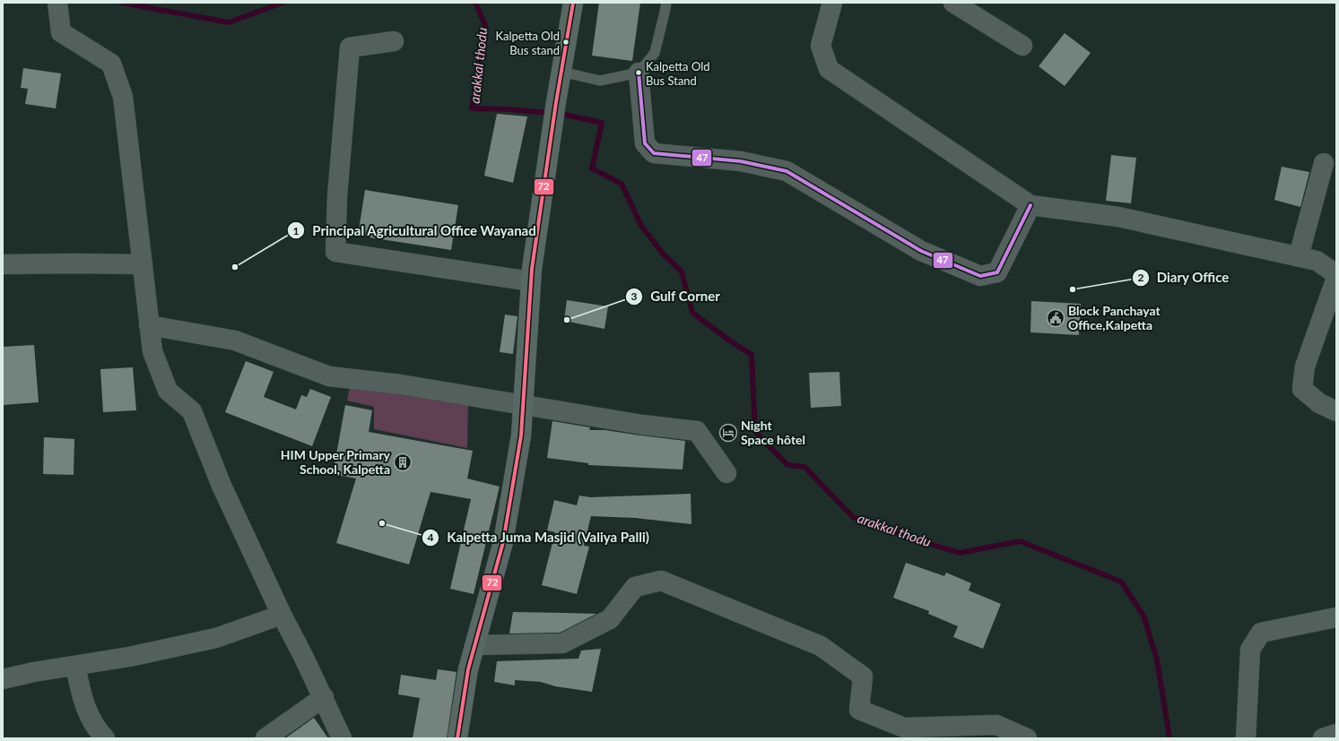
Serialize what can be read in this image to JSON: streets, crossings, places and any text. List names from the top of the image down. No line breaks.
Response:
{"water":["arakkal thodu"],"places":{"other":["Kalpetta Old Bus stand","Kalpetta Old Bus Stand","Principal Agricultural Office Wayanad","Diary Office","Gulf Corner","Kalpetta Juma Masjid (Valiya Palli)"],"public building":["Block Panchayat Office,Kalpetta"],"hotel":["Night Space hôtel"],"building":["HIM Upper Primary School, Kalpetta"]},"lines":["transit line 72","transit line 47"]}
